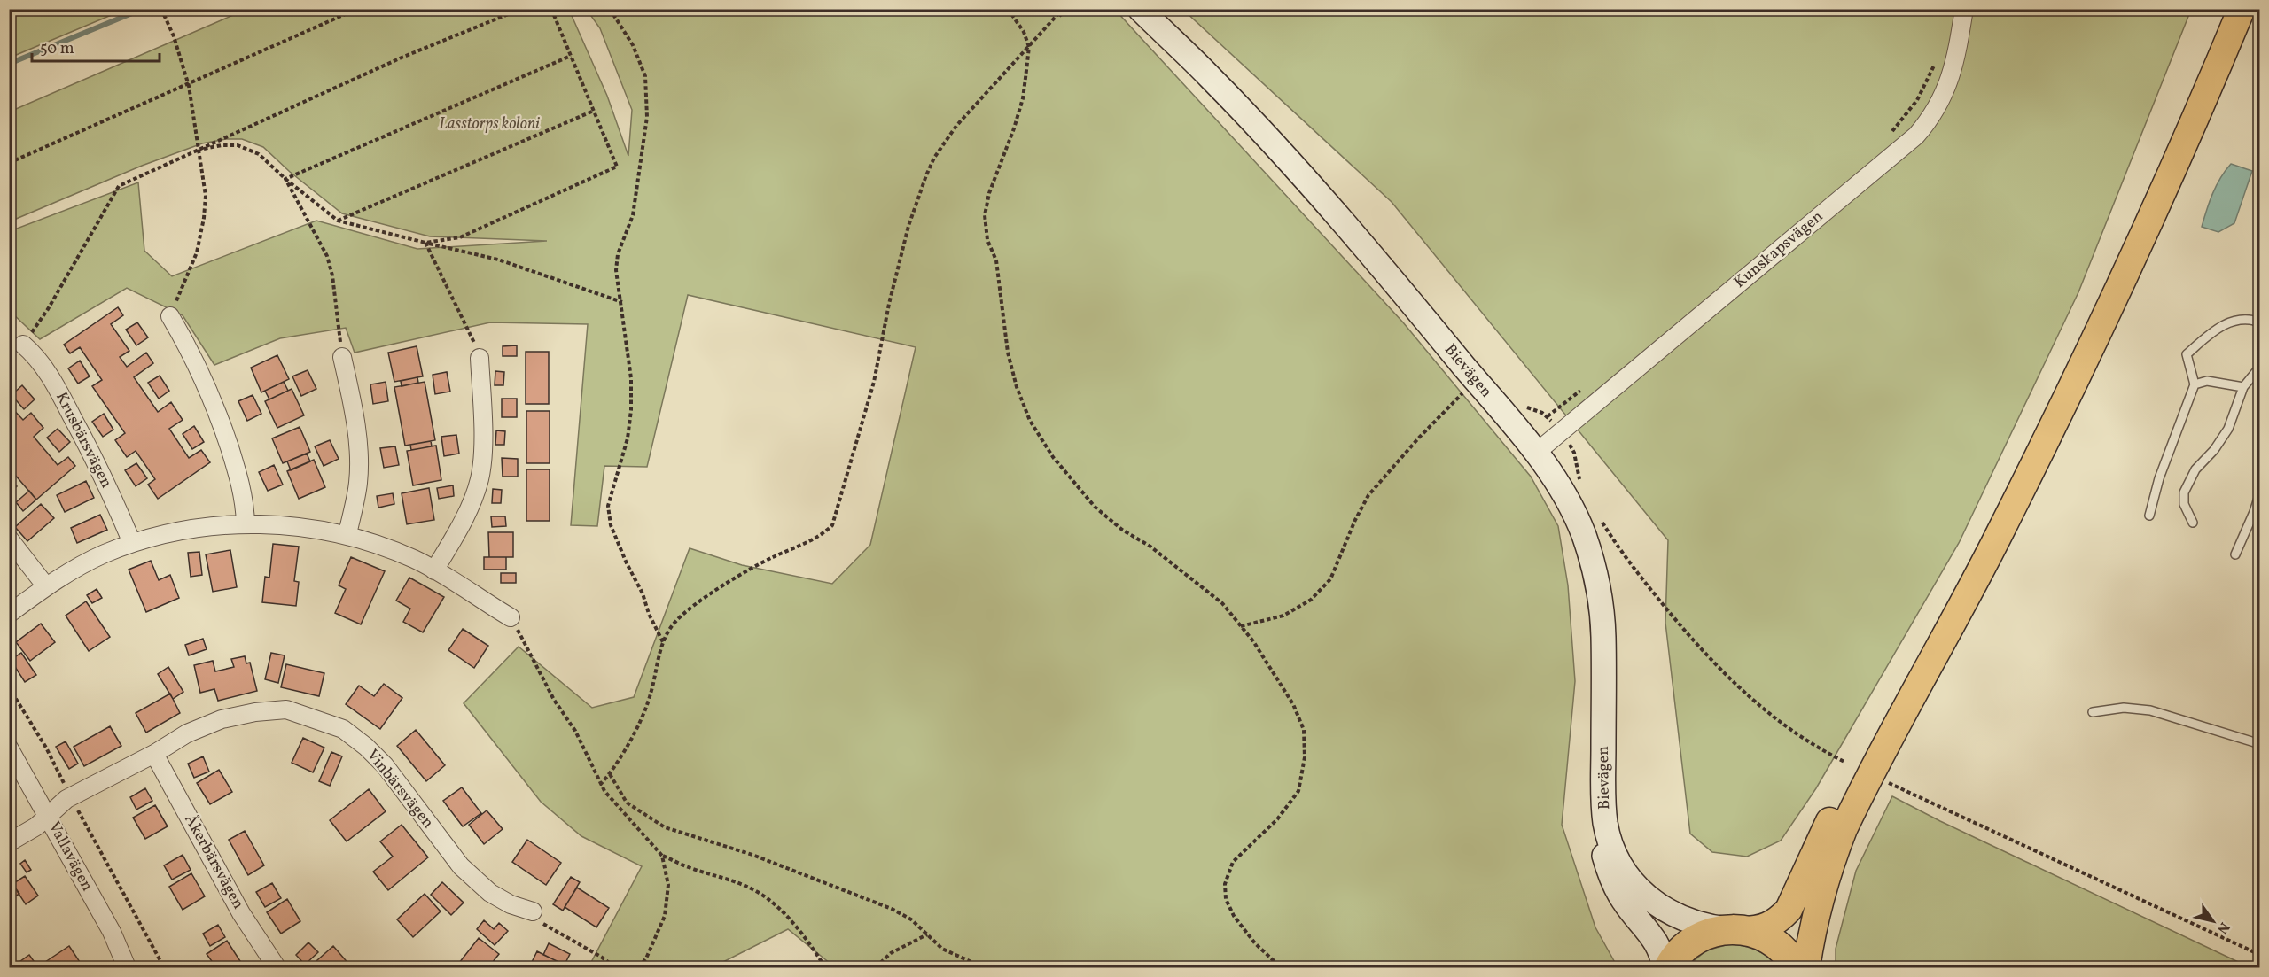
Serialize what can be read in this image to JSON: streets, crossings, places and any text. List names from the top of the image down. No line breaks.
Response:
{"streets":{"street":["Kunskapsvägen","Bievägen","Krusbärsvägen","Vinbärsvägen","Vallavägen","Åkerbärsvägen"]},"crossings":[["Kunskapsvägen","Bievägen"],["Vinbärsvägen","Vallavägen"],["Vinbärsvägen","Åkerbärsvägen"]],"parks":["Lasstorps koloni"],"scale_bar":"50 m","north":"bottom right"}
